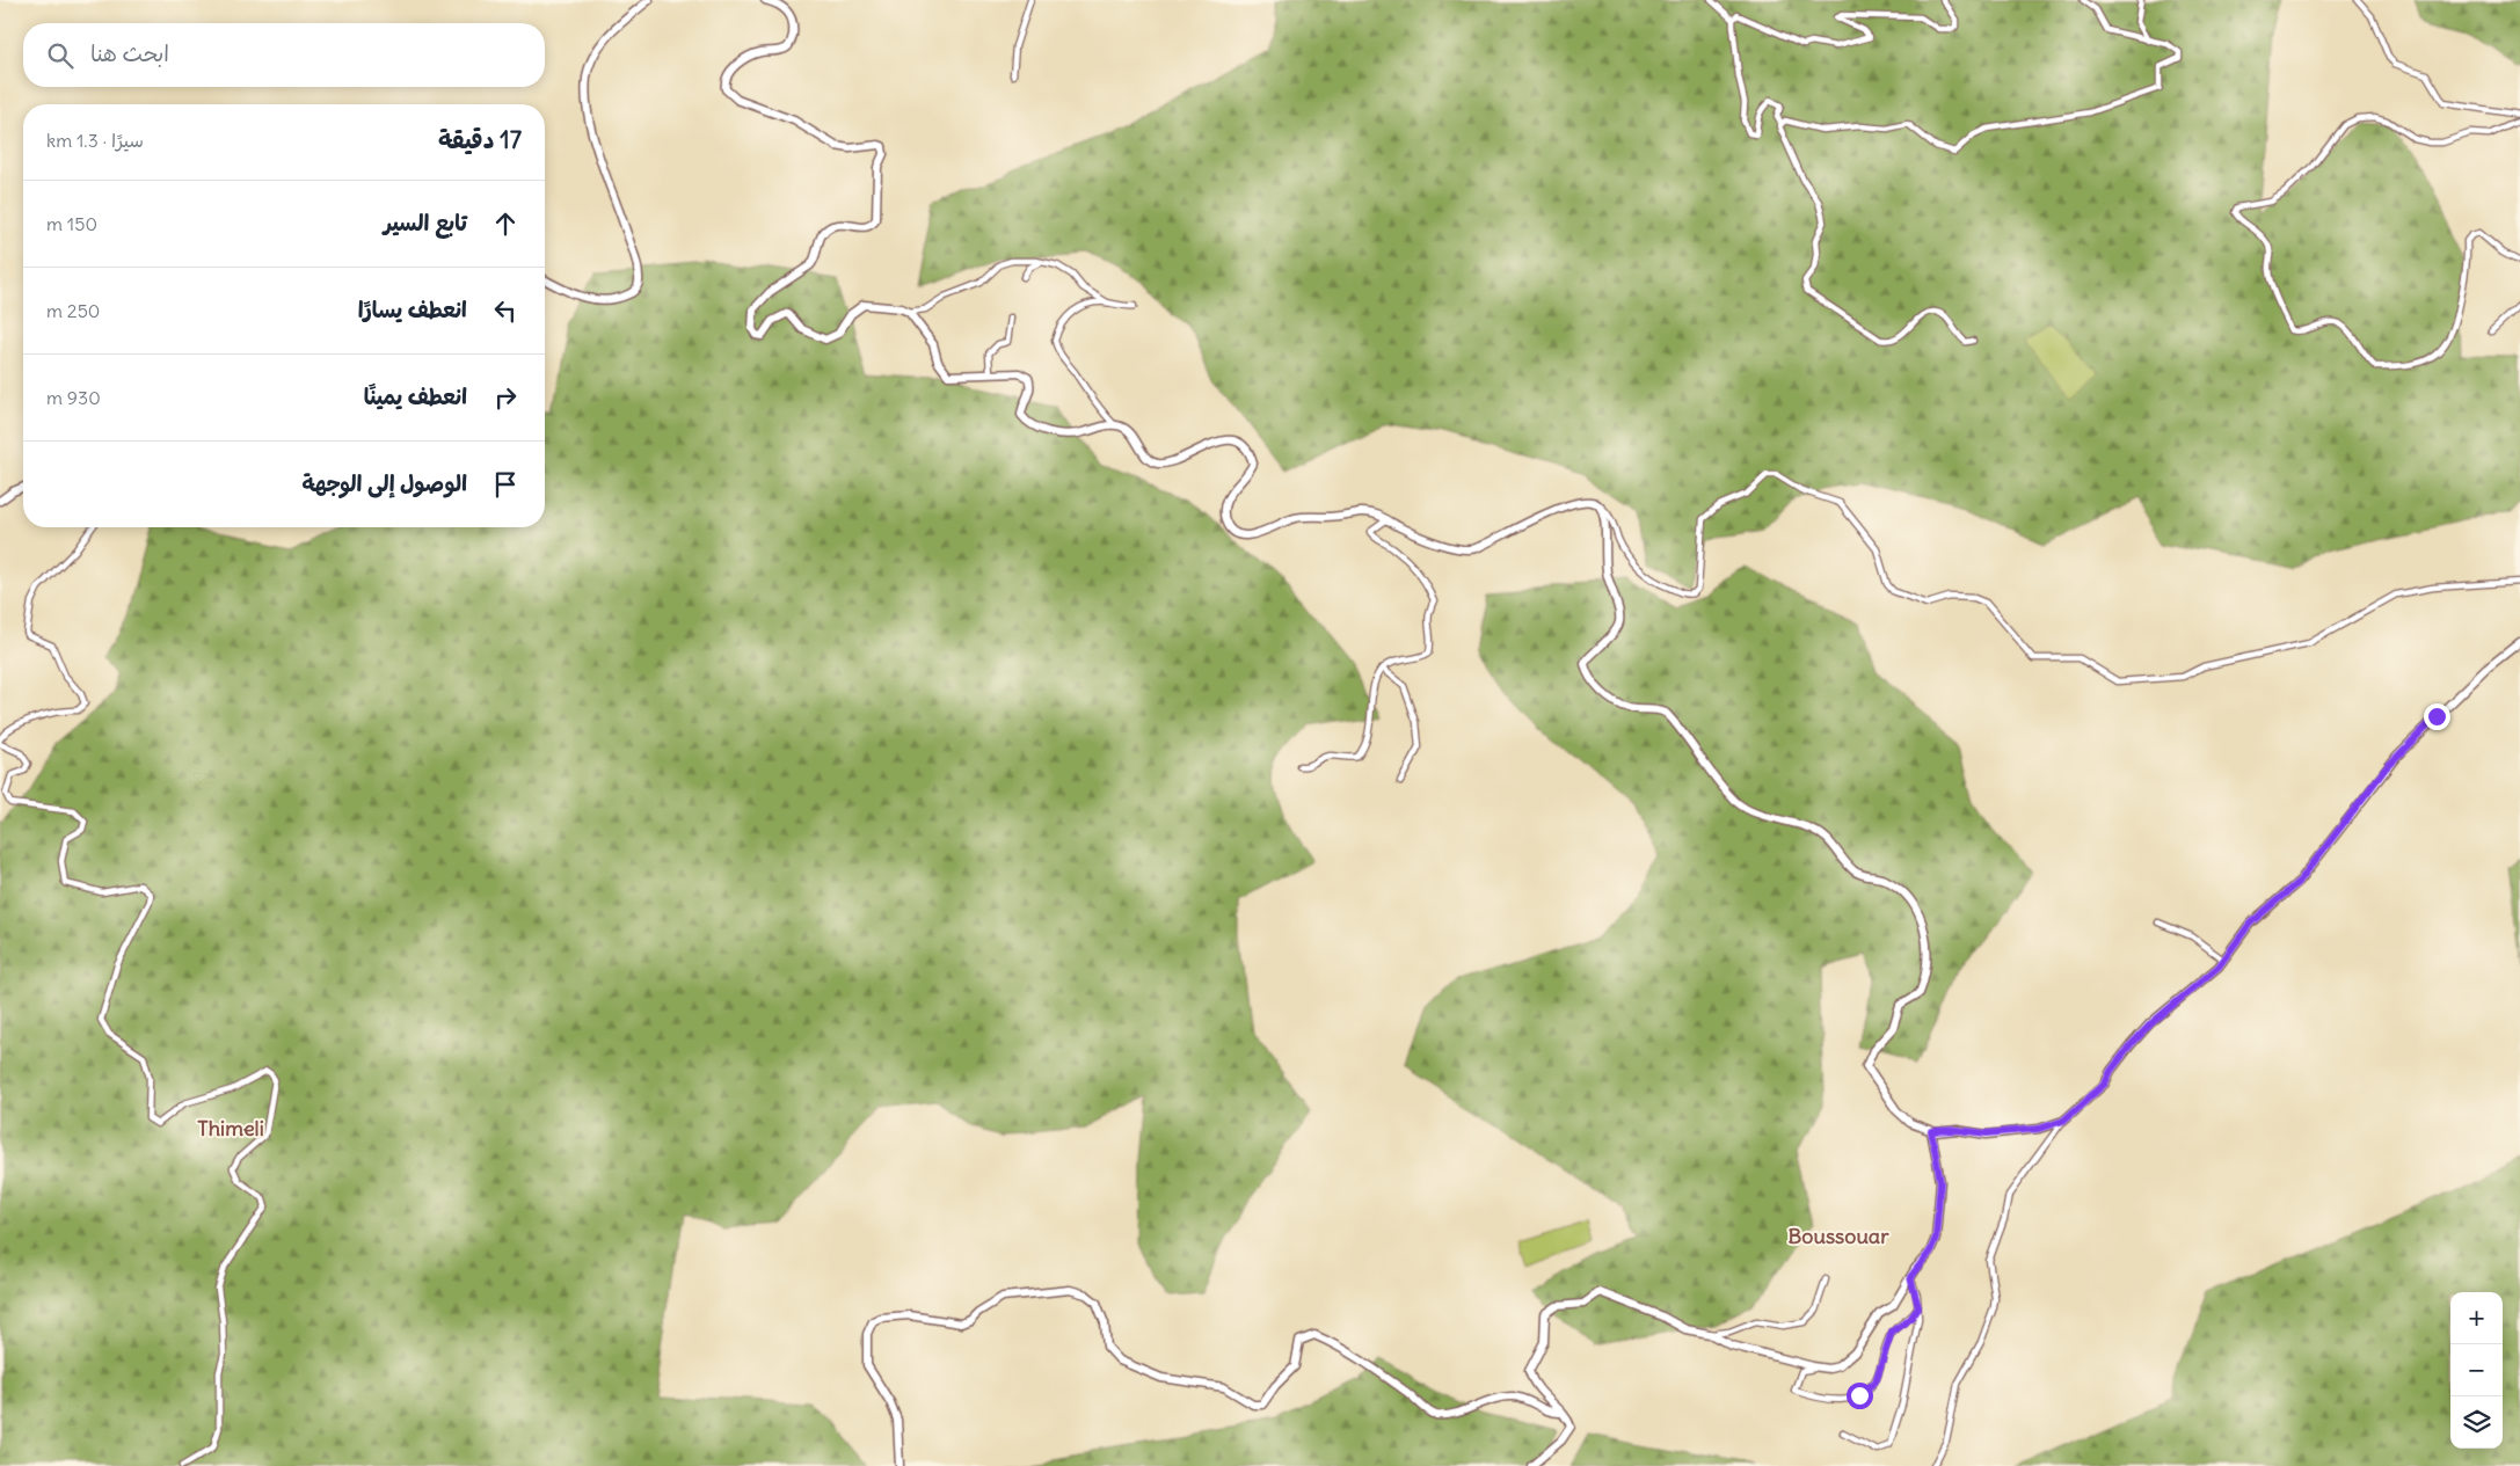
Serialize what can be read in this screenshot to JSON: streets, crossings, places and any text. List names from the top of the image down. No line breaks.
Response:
{"districts":["Thimeli","Boussouar"],"page":{"search":"ابحث هنا","heading":["17 دقيقة","سيرًا · 1.3 km"],"list":[["تابع السير","150 m"],["انعطف يسارًا","250 m"],["انعطف يمينًا","930 m"],"الوصول إلى الوجهة"],"map_buttons":["+","−"]}}
